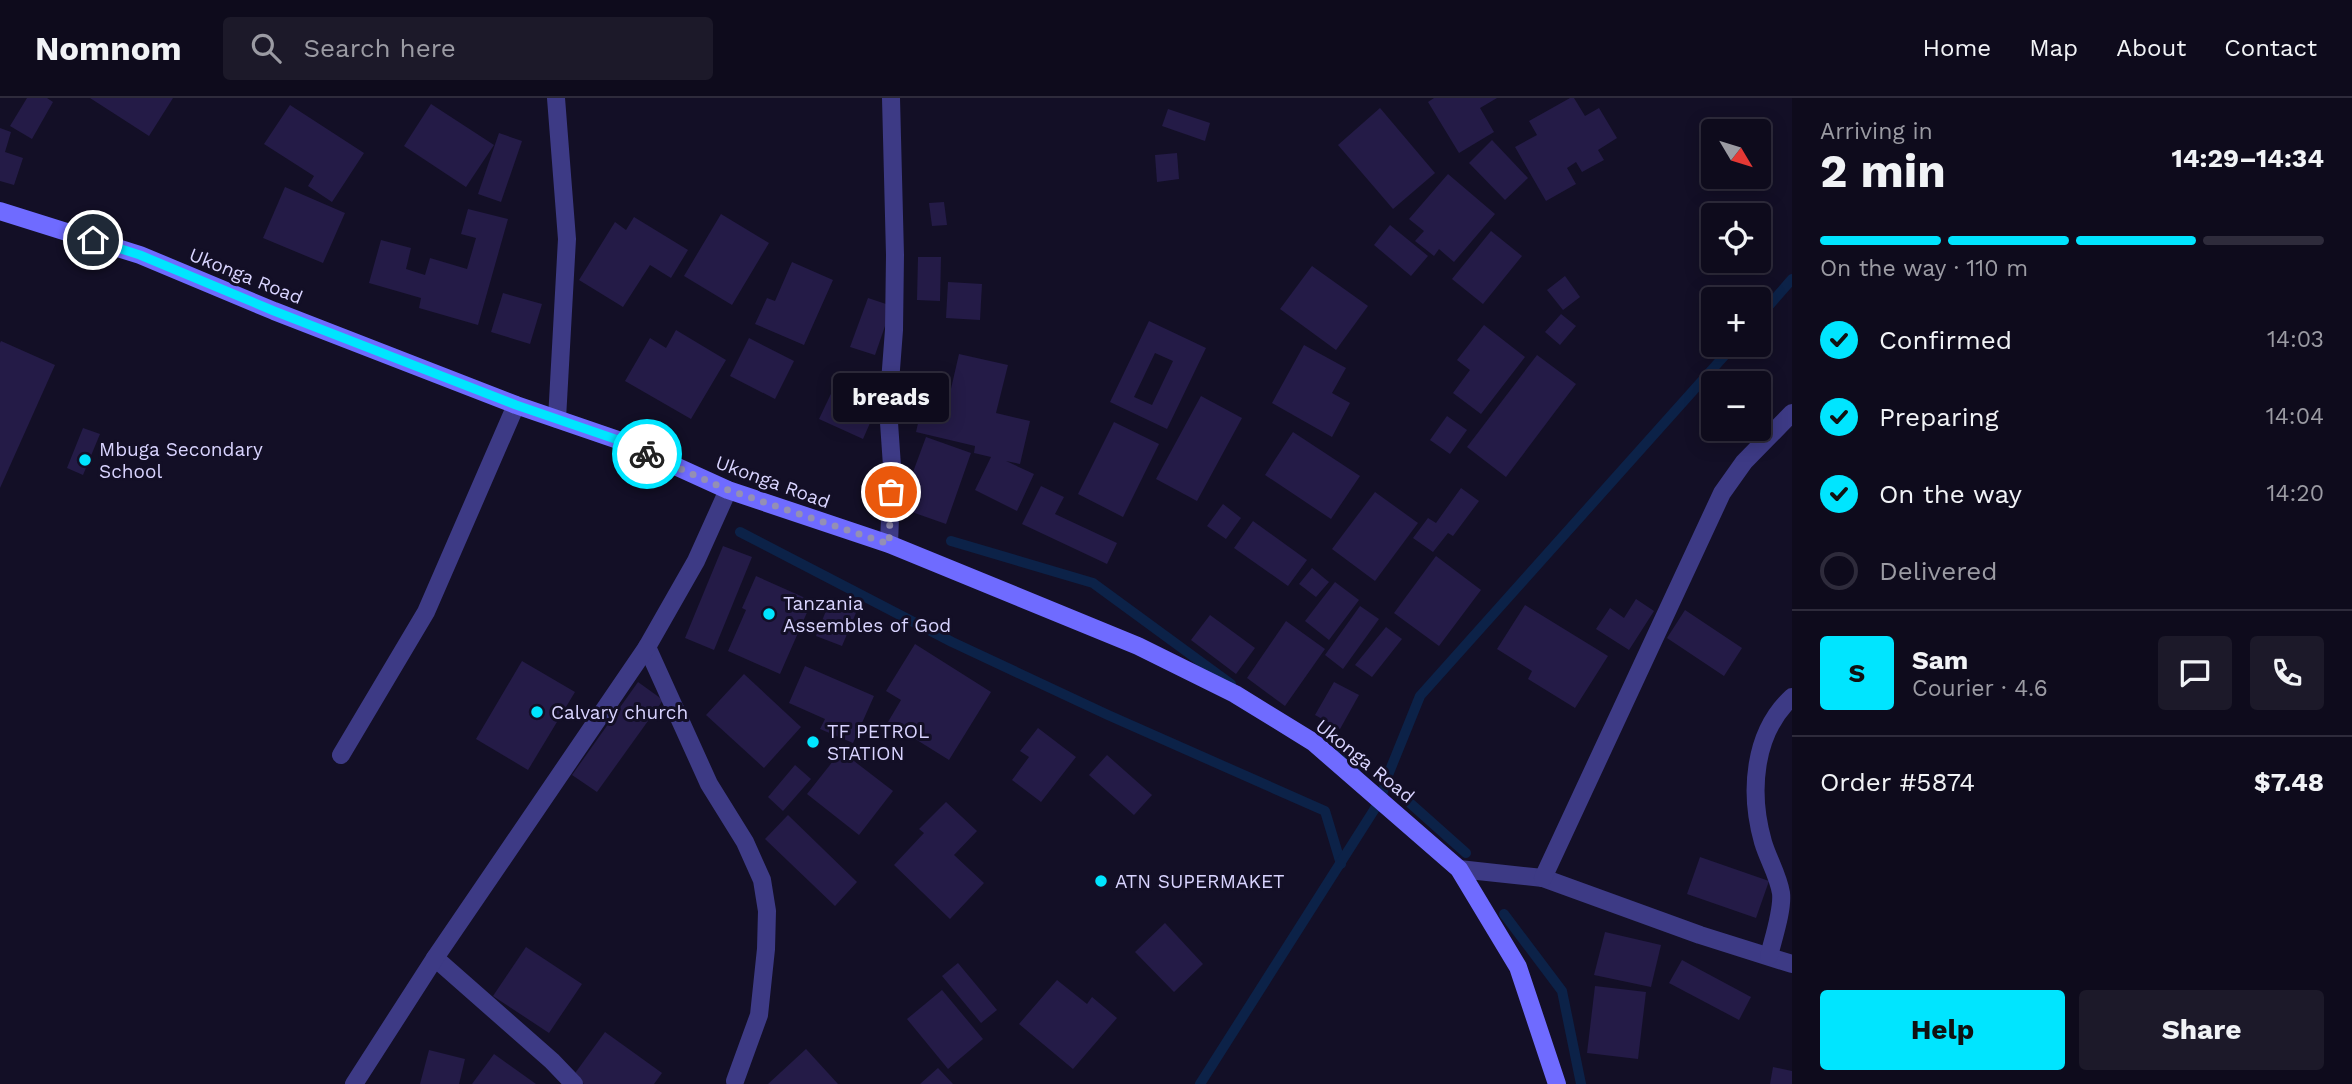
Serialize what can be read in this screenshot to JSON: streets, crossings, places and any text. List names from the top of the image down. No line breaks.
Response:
{"streets":{"street":["Ukonga Road"]},"places":["Mbuga Secondary School","breads","Tanzania Assembles of God","Calvary church","TF PETROL STATION","ATN SUPERMAKET"],"north":"bottom right","page":{"header":"Nomnom","search":"Search here","nav":["Home","Map","About","Contact"],"heading":["2 min","Arriving in","14:29–14:34"],"panel":["Sam","Courier · 4.6","Order #5874","$7.48"],"map_buttons":["+","−"],"bar":"On the way · 110 m","list":[["Confirmed","14:03"],["Preparing","14:04"],["On the way","14:20"],"Delivered"],"bubble":"breads","round":"S","buttons":["Help","Share"]}}
